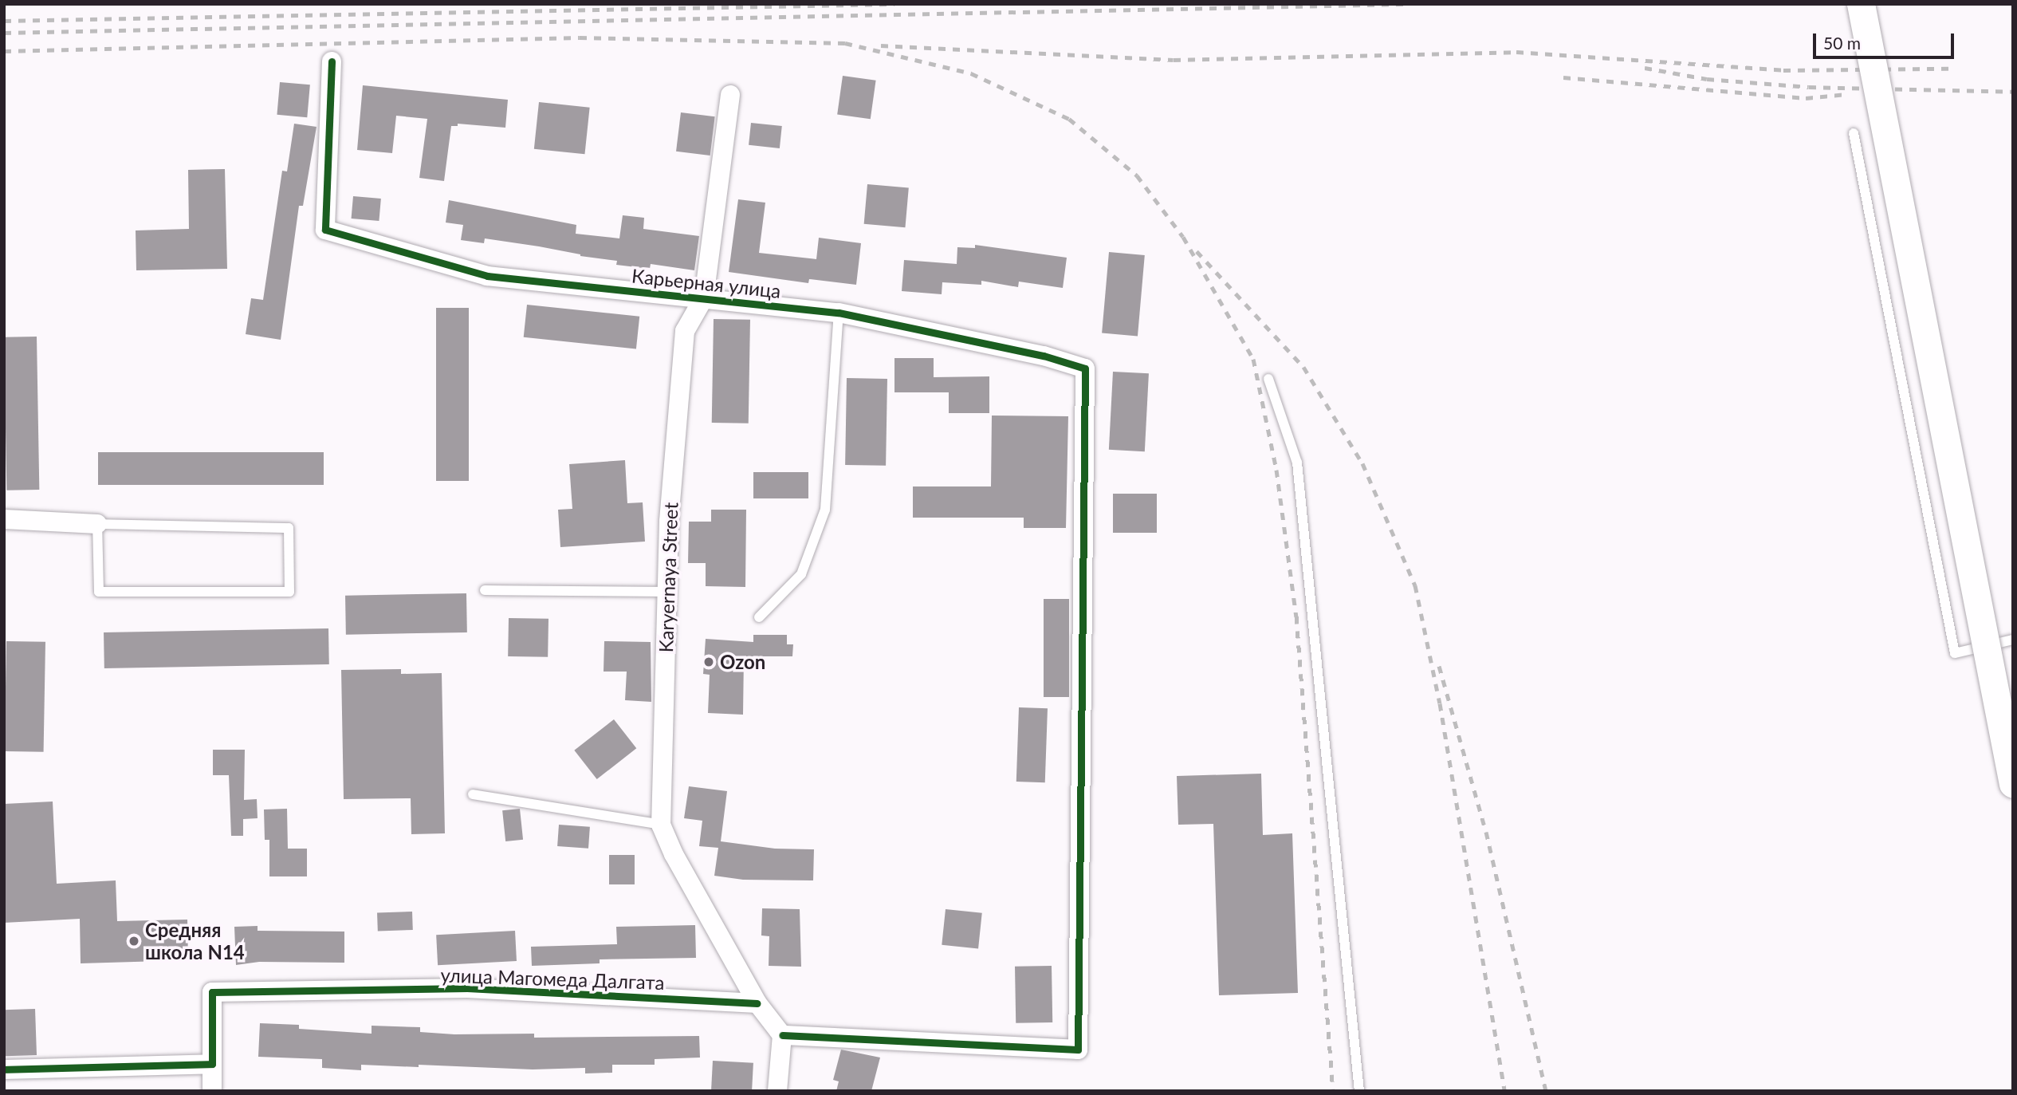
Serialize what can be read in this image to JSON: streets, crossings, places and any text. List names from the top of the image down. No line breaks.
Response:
{"streets":{"street":["Карьерная улица","Karyernaya Street","улица Магомеда Далгата"]},"crossings":[["Карьерная улица","Karyernaya Street"],["Karyernaya Street","улица Магомеда Далгата"]],"places":["Ozon","Средняя школа N14"],"scale_bar":"50 m"}
